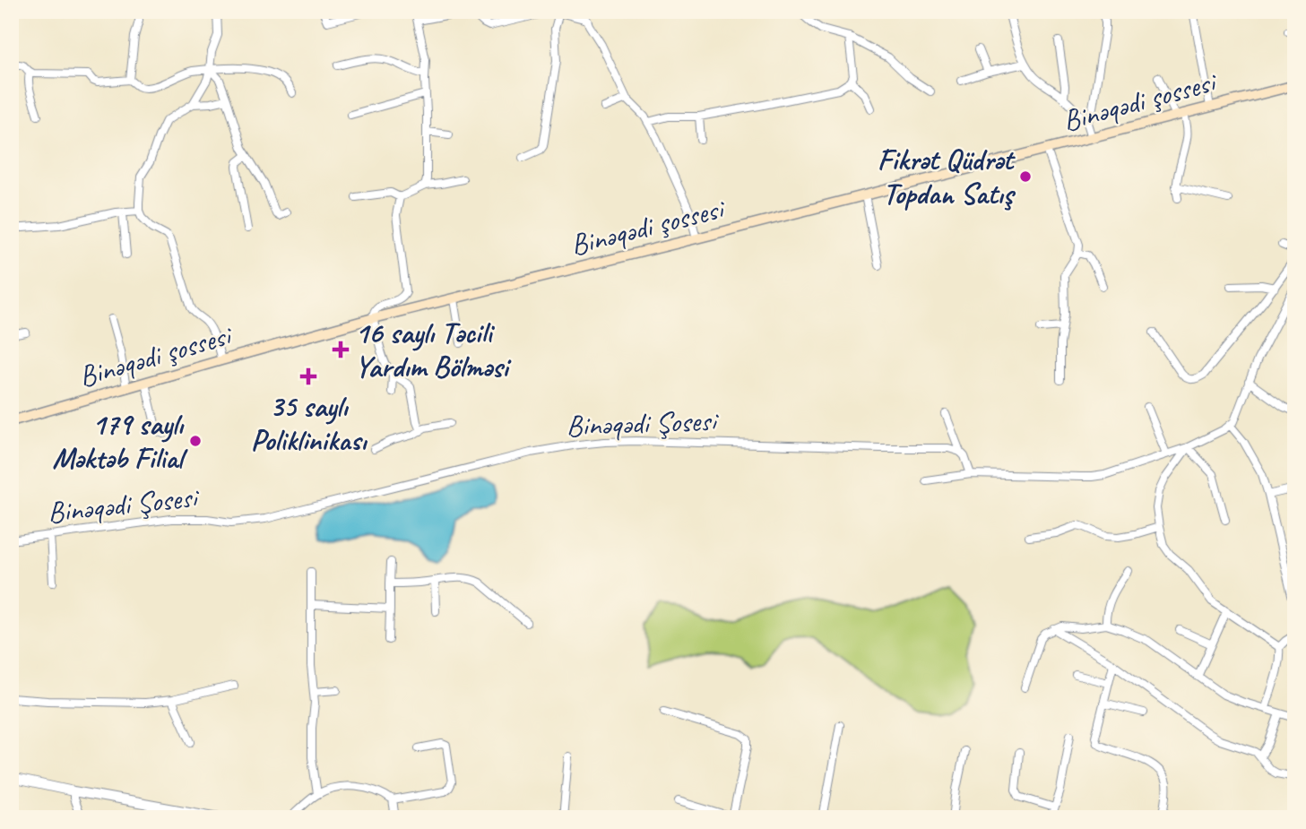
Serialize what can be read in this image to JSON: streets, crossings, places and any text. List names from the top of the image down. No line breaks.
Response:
{"streets":{"main road":["Binəqədi şossesi"],"street":["Binəqədi Şosesi"]},"places":{"other":["Fikrət Qüdrət Topdan Satış","179 saylı Məktəb Filial"],"health":["16 saylı Təcili Yardım Bölməsi","35 saylı Poliklinikası"]}}
